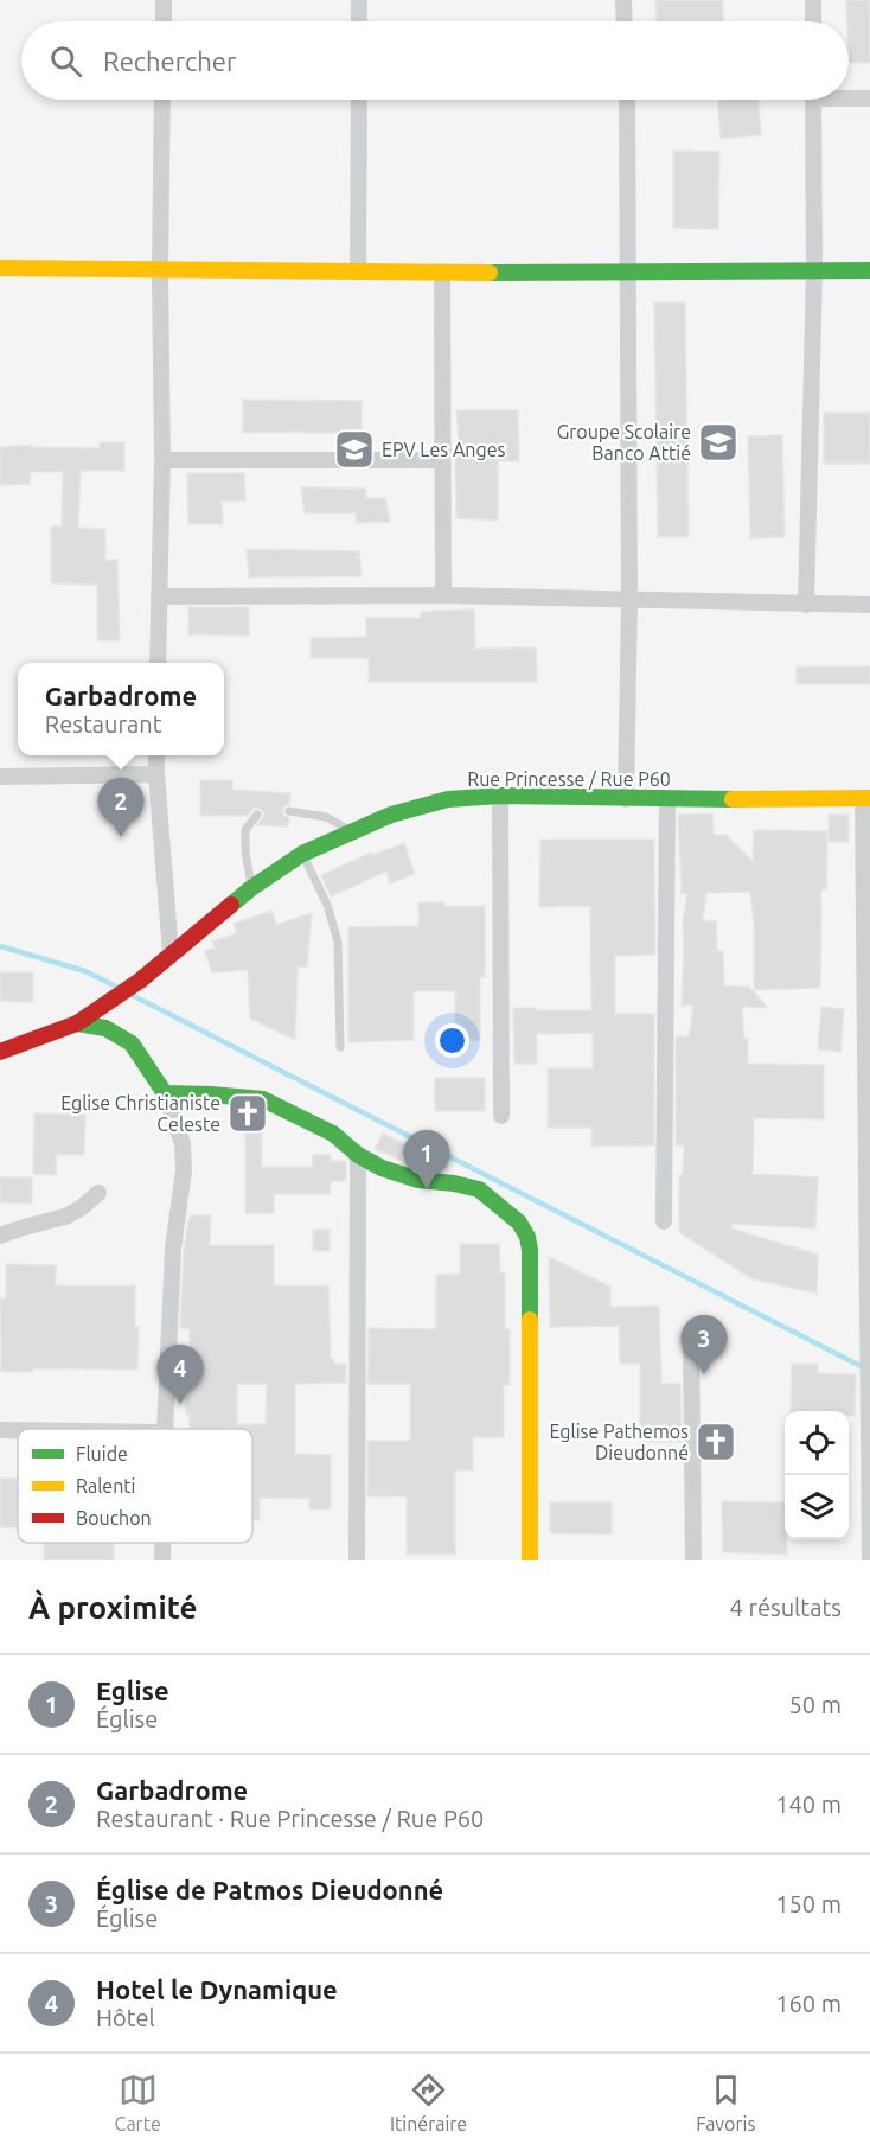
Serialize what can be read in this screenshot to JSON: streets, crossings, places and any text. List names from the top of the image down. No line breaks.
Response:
{"streets":{"street":["Rue Princesse / Rue P60"]},"places":{"school or university":["Groupe Scolaire Banco Attié","EPV Les Anges"],"church":["Eglise Christianiste Celeste","Eglise Pathemos Dieudonné"]},"legend":["Fluide","Ralenti","Bouchon"],"page":{"search":"Rechercher","popup":["Garbadrome","Restaurant"],"pins":["2","1","3","4"],"heading":["À proximité","4 résultats"],"list":[{"mark":"1","name":"Eglise","note":"Église","value":"50 m"},{"mark":"2","name":"Garbadrome","note":"Restaurant · Rue Princesse / Rue P60","value":"140 m"},{"mark":"3","name":"Église de Patmos Dieudonné","note":"Église","value":"150 m"},{"mark":"4","name":"Hotel le Dynamique","note":"Hôtel","value":"160 m"}],"nav":["Carte","Itinéraire","Favoris"]}}
